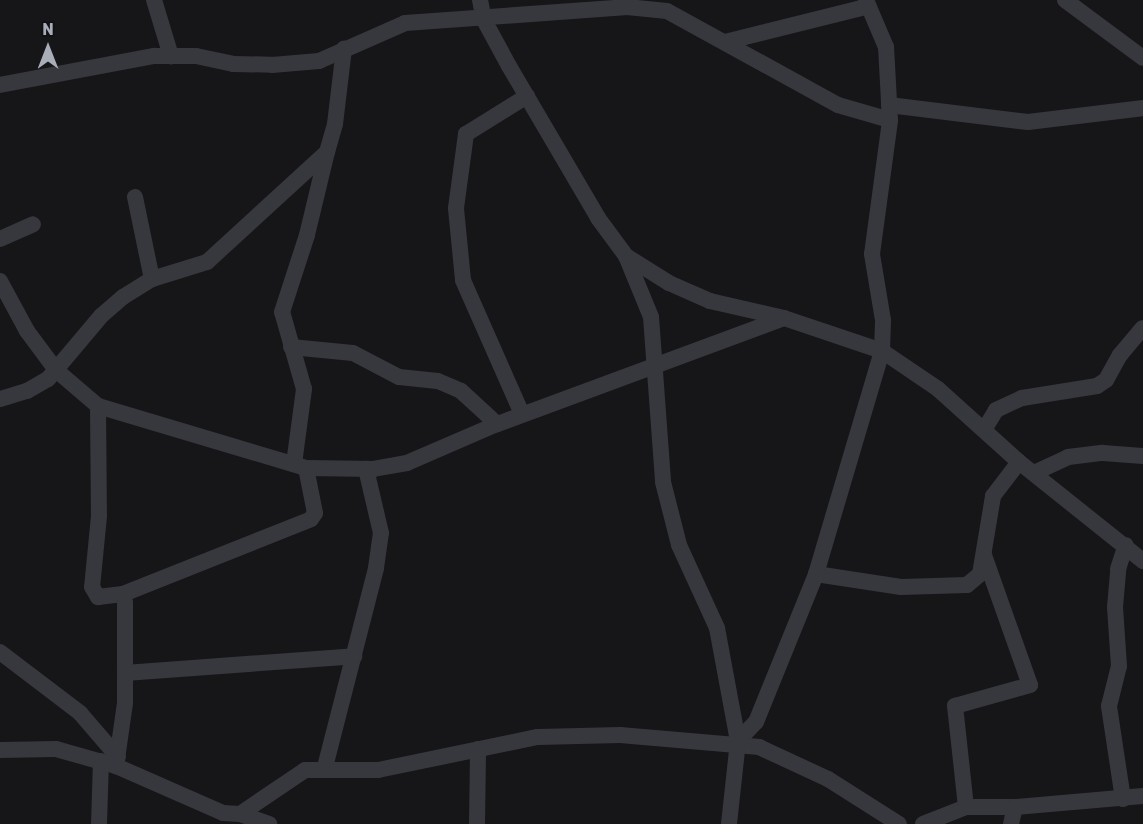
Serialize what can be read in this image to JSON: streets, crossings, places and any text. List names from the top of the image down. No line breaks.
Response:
{"north":"top"}
